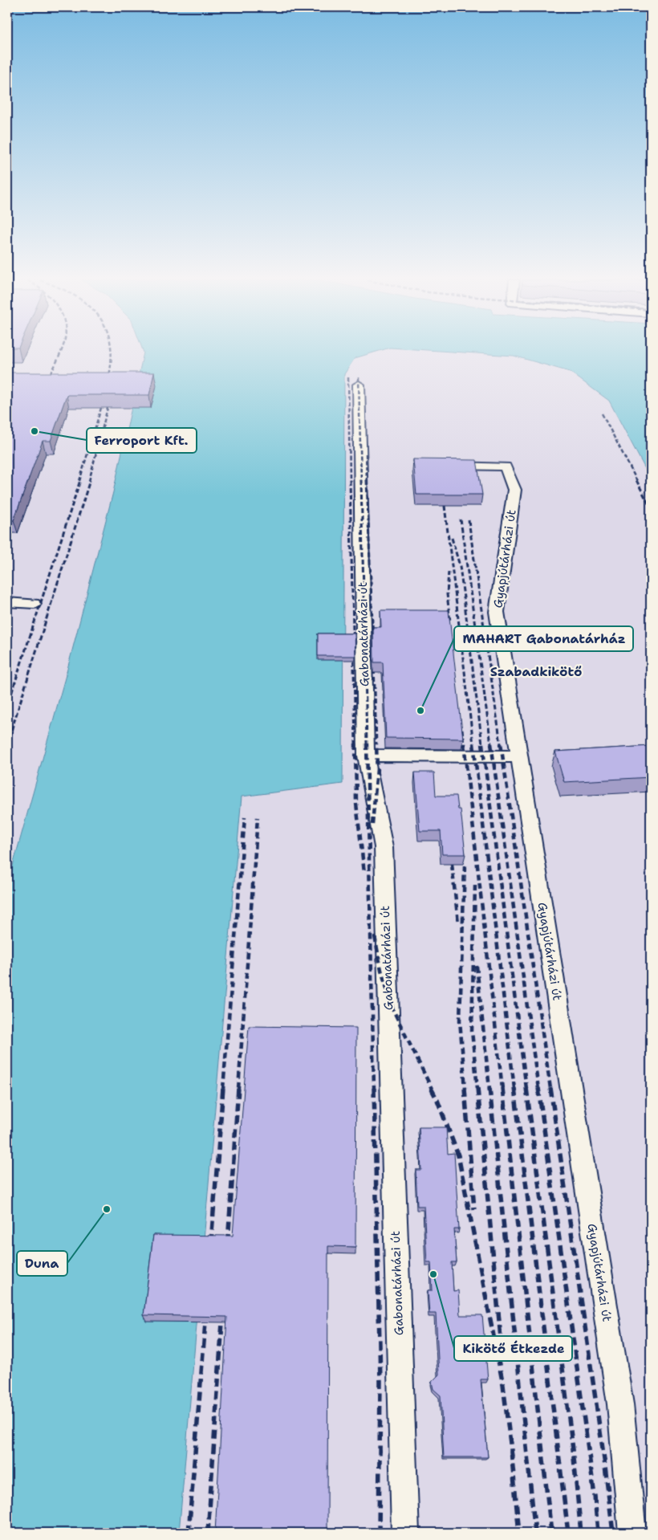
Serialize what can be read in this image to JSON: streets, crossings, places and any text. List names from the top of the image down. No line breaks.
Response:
{"streets":{"lane":["Gyapjútárházi út","Gabonatárházi út"]},"districts":["Szabadkikötő"],"places":["Ferroport Kft.","MAHART Gabonatárház","Duna","Kikötő Étkezde"]}
